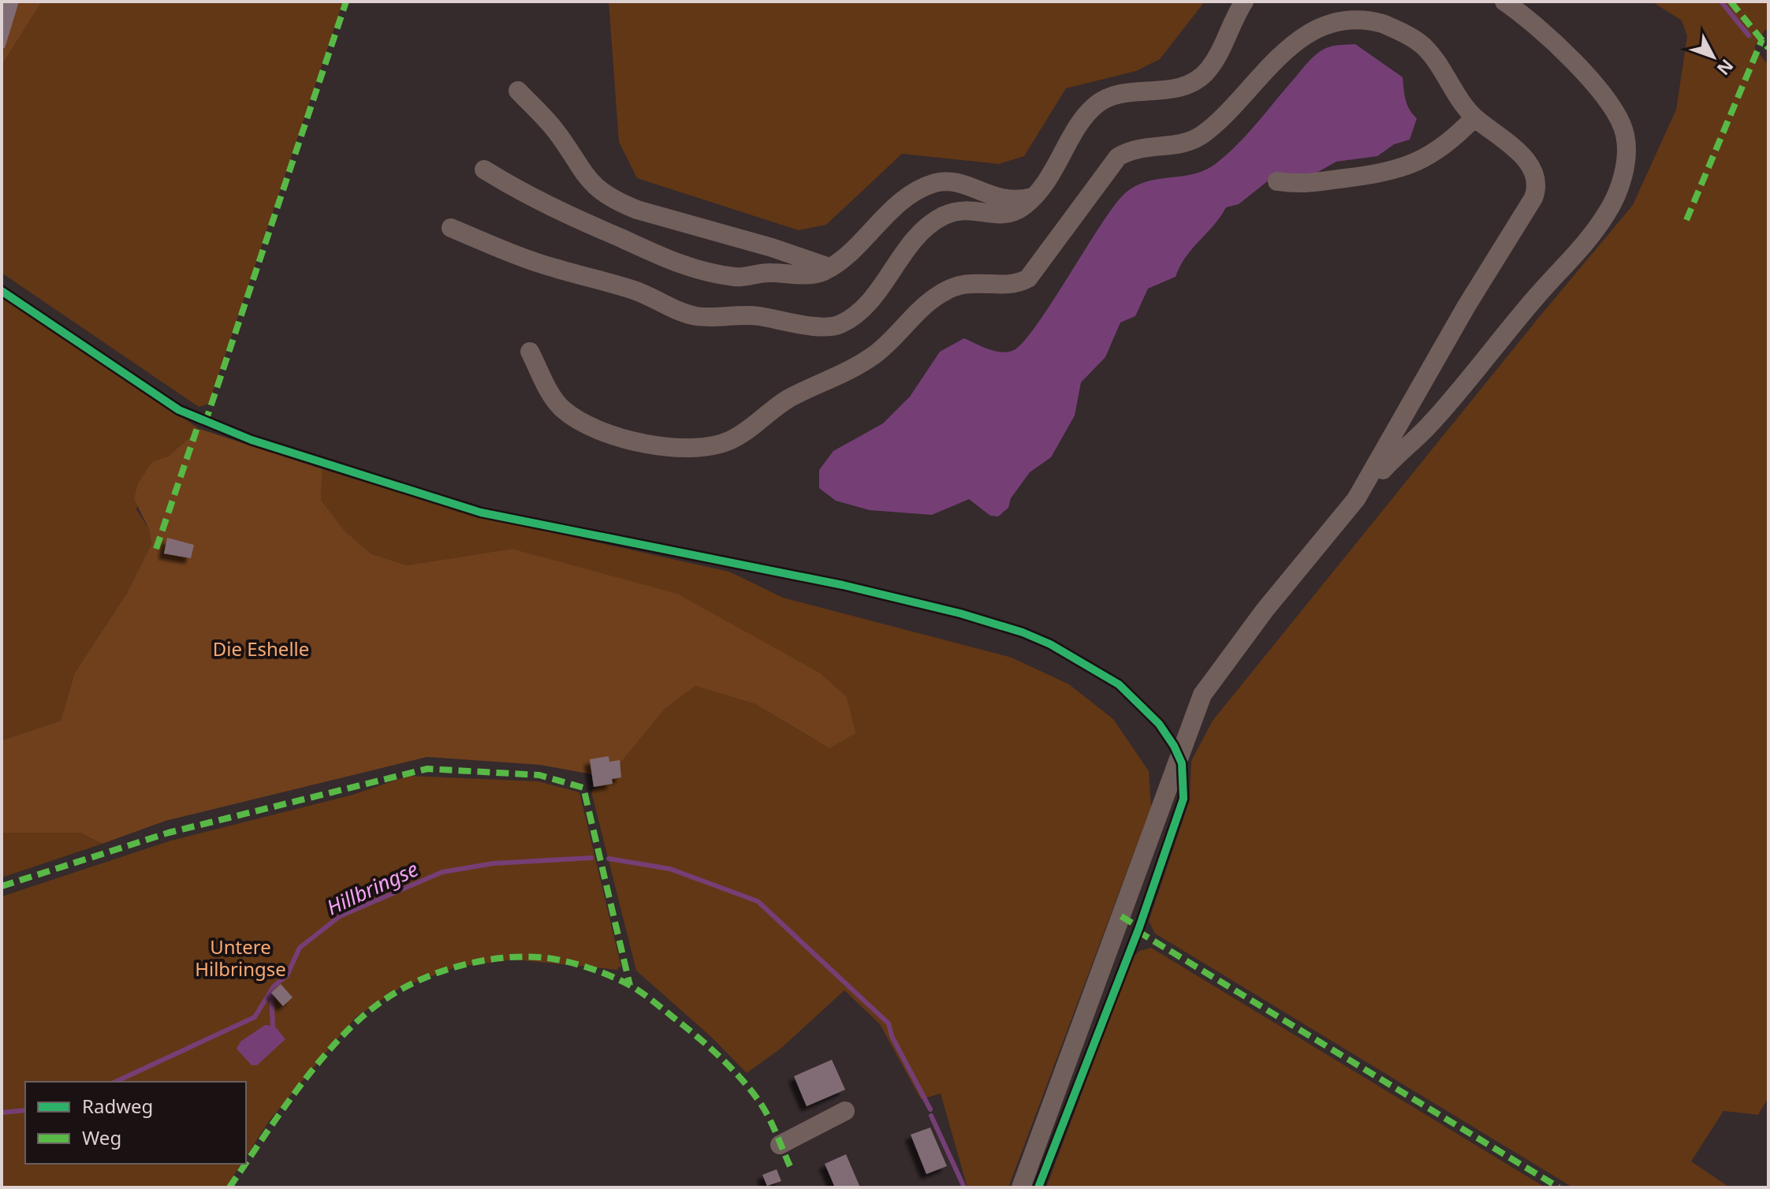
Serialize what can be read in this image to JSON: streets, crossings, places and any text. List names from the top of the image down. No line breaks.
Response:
{"water":["Hillbringse"],"parks":["Die Eshelle","Untere Hilbringse"],"legend":["Radweg","Weg"],"north":"bottom right"}
